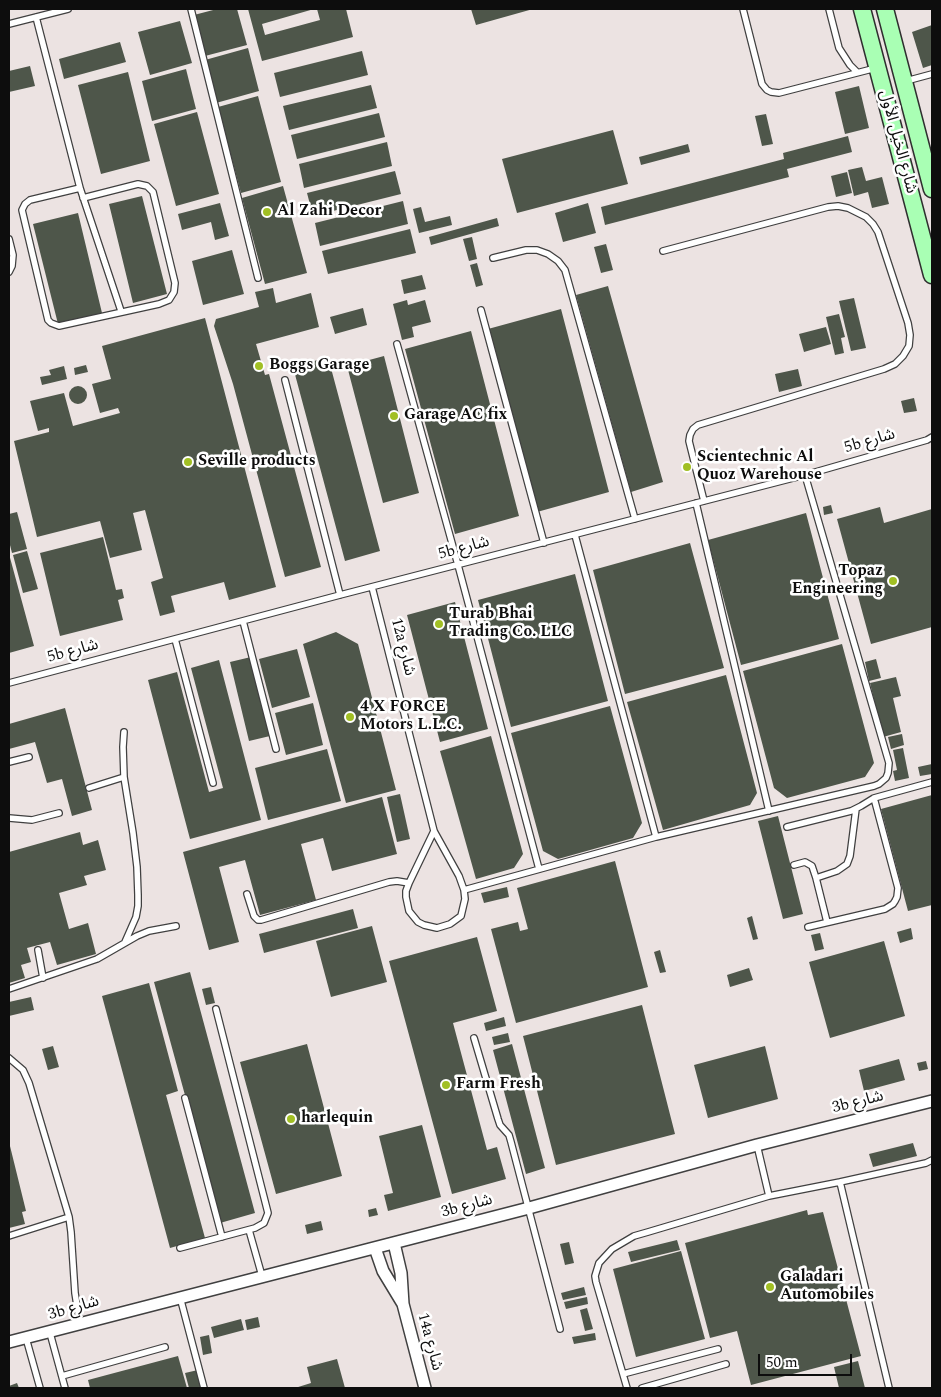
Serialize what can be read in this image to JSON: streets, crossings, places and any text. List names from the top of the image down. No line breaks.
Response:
{"streets":{"main road":["شارع الخيل الأول"],"street":["3b شارع","14a شارع"],"lane":["5b شارع","12a شارع"]},"crossings":[["5b شارع","12a شارع"],["3b شارع","14a شارع"]],"places":["Al Zahi Decor","Boggs Garage","Garage AC fix","Seville products","Scientechnic Al Quoz Warehouse","Topaz Engineering","Turab Bhai Trading Co. LLC","4 X FORCE Motors L.L.C.","Farm Fresh","harlequin","Galadari Automobiles"],"scale_bar":"50 m"}
